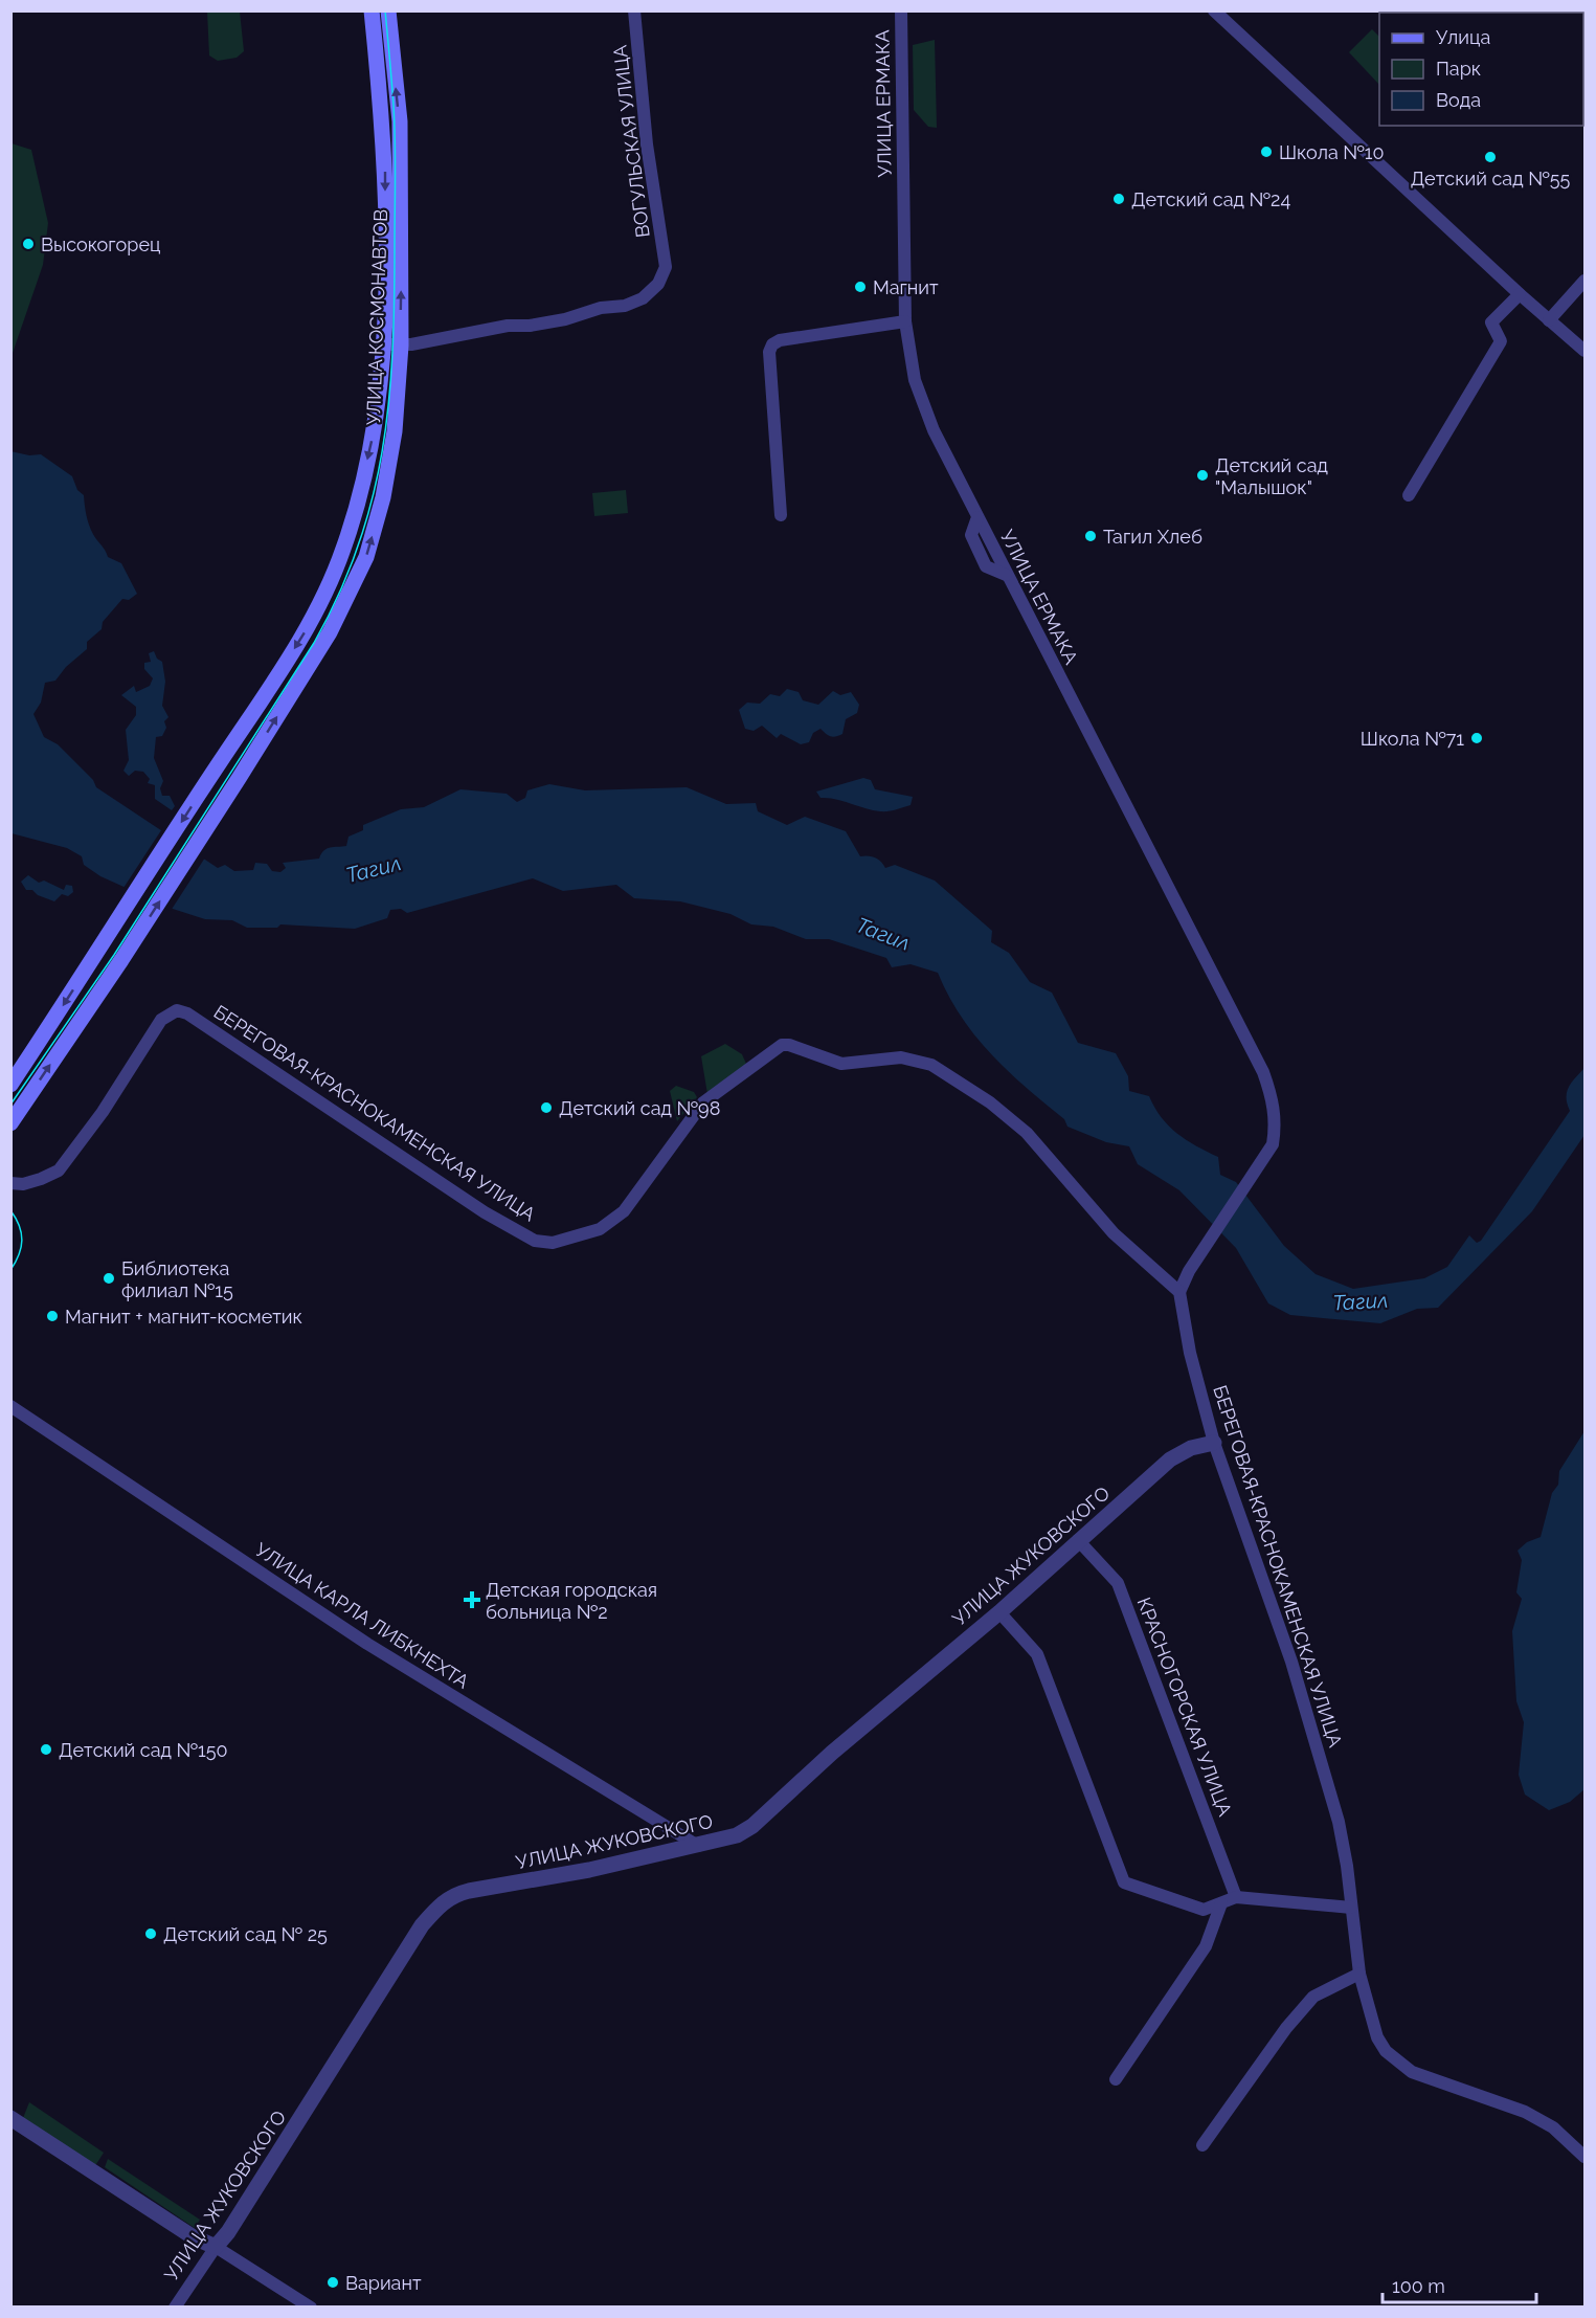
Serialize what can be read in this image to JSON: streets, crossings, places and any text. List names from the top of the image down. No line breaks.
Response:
{"streets":{"main road":["УЛИЦА КОСМОНАВТОВ"],"street":["УЛИЦА ЕРМАКА","ВОГУЛЬСКАЯ УЛИЦА","БЕРЕГОВАЯ-КРАСНОКАМЕНСКАЯ УЛИЦА","УЛИЦА ЖУКОВСКОГО","УЛИЦА КАРЛА ЛИБКНЕХТА","КРАСНОГОРСКАЯ УЛИЦА"]},"crossings":[["УЛИЦА ЕРМАКА","БЕРЕГОВАЯ-КРАСНОКАМЕНСКАЯ УЛИЦА"],["ВОГУЛЬСКАЯ УЛИЦА","УЛИЦА КОСМОНАВТОВ"],["БЕРЕГОВАЯ-КРАСНОКАМЕНСКАЯ УЛИЦА","УЛИЦА ЖУКОВСКОГО"],["УЛИЦА ЖУКОВСКОГО","УЛИЦА КАРЛА ЛИБКНЕХТА"],["УЛИЦА ЖУКОВСКОГО","КРАСНОГОРСКАЯ УЛИЦА"]],"water":["Тагил"],"places":{"other":["Школа №10","Детский сад №55","Детский сад №24","Высокогорец","Магнит","Детский сад \"Малышок\"","Тагил Хлеб","Школа №71","Детский сад №98","Библиотека филиал №15","Магнит + магнит-косметик","Детский сад №150","Детский сад № 25","Вариант"],"health":["Детская городская больница №2"]},"legend":["Улица","Парк","Вода"],"scale_bar":"100 m"}
